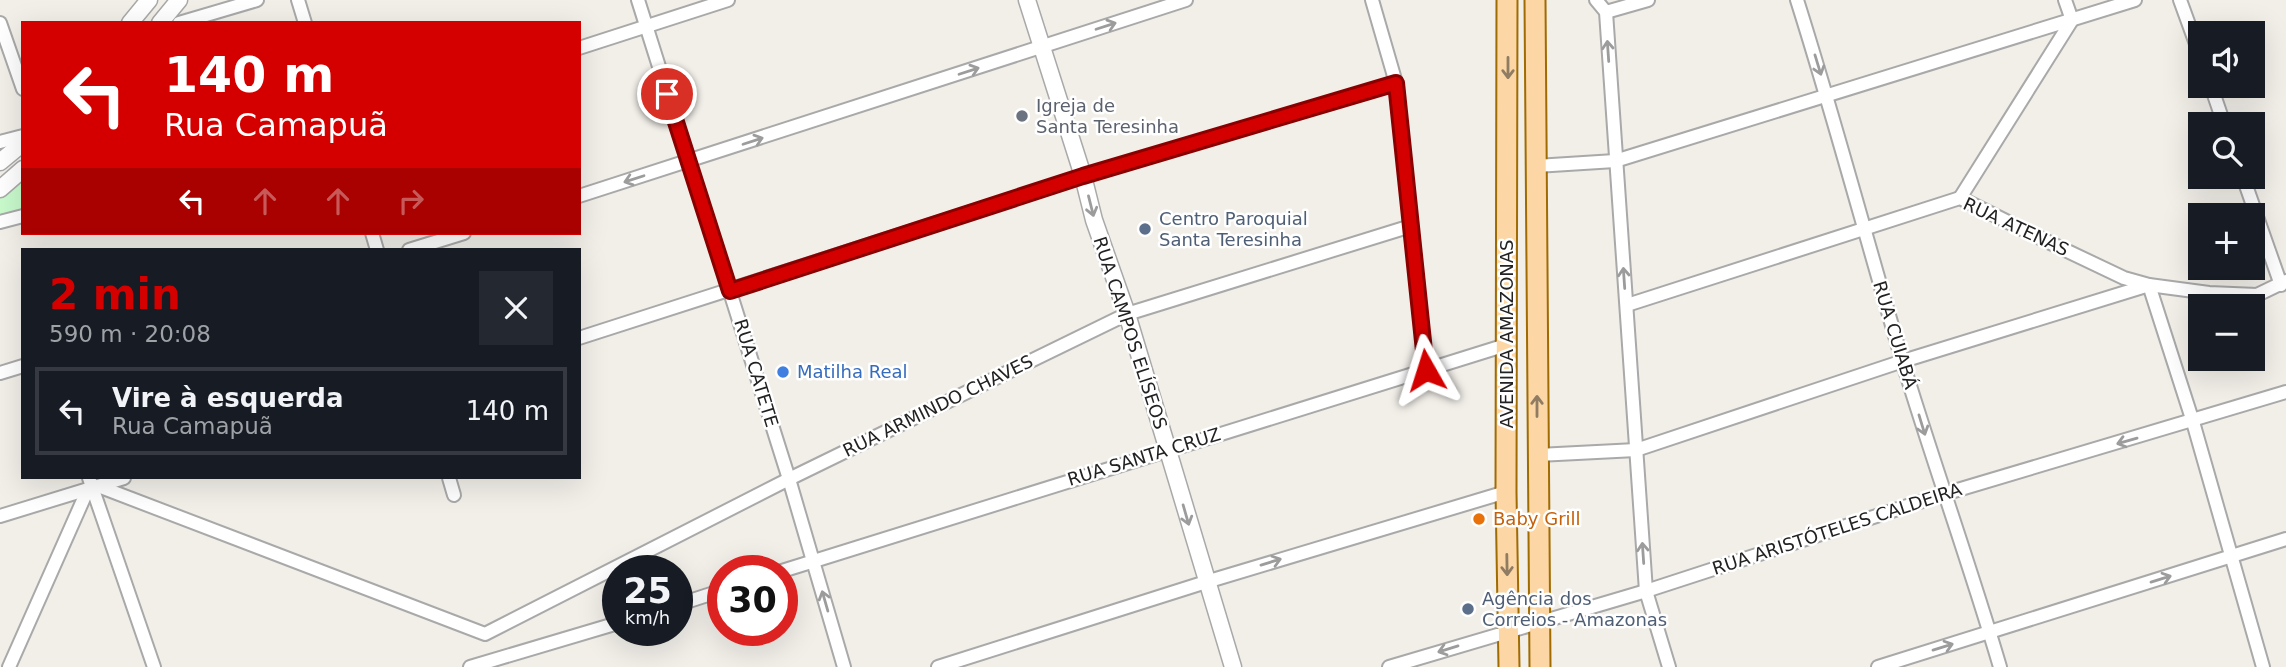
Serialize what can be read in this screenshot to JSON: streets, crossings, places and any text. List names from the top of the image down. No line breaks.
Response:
{"streets":{"main road":["AVENIDA AMAZONAS"],"street":["RUA ATENAS","RUA CAMPOS ELÍSEOS","RUA CUIABÁ","RUA CATETE","RUA ARMINDO CHAVES","RUA SANTA CRUZ","RUA ARISTÓTELES CALDEIRA"]},"crossings":[["RUA ATENAS","RUA CUIABÁ"],["RUA CAMPOS ELÍSEOS","RUA ARMINDO CHAVES"],["RUA CAMPOS ELÍSEOS","RUA SANTA CRUZ"],["AVENIDA AMAZONAS","RUA SANTA CRUZ"],["AVENIDA AMAZONAS","RUA ARISTÓTELES CALDEIRA"],["RUA CUIABÁ","RUA ARISTÓTELES CALDEIRA"],["RUA CATETE","RUA ARMINDO CHAVES"],["RUA CATETE","RUA SANTA CRUZ"]],"one_way":["RUA CAMPOS ELÍSEOS","RUA ARISTÓTELES CALDEIRA"],"places":["Igreja de Santa Teresinha","Centro Paroquial Santa Teresinha","Matilha Real","Baby Grill","Agência dos Correios - Amazonas"],"page":{"map_buttons":["+","−"],"turn":["140 m","Rua Camapuã"],"heading":["2 min","590 m · 20:08"],"list":[{"name":"Vire à esquerda","note":"Rua Camapuã","value":"140 m"}],"speed":"25 km/h","limit":"30"}}
